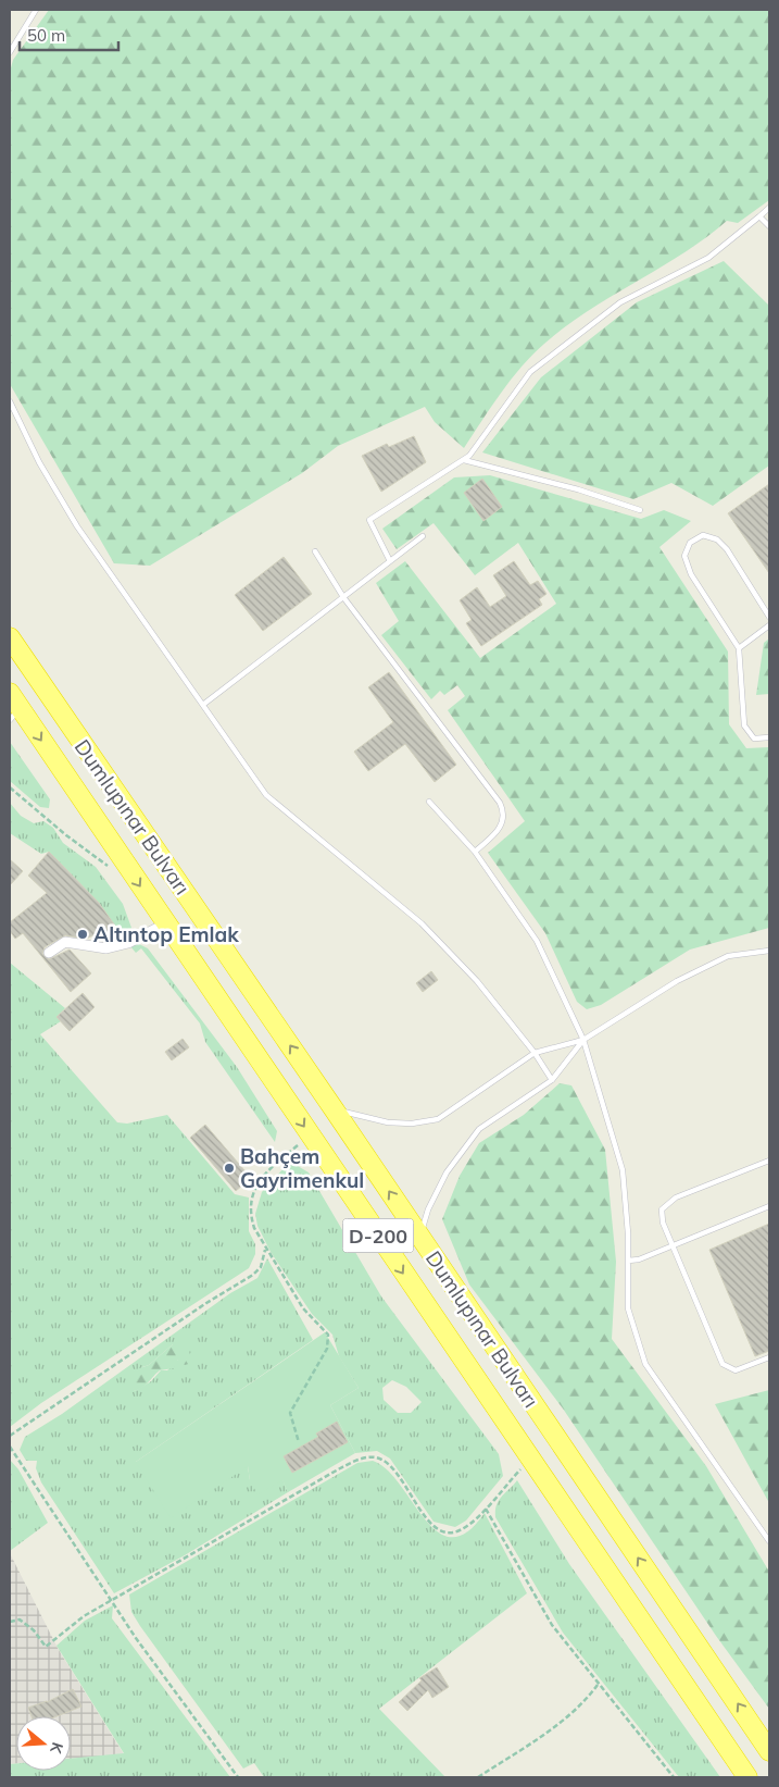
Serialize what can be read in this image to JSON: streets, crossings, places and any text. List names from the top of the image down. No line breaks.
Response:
{"streets":{"highway":["Dumlupınar Bulvarı","D-200"]},"places":["Altıntop Emlak","Bahçem Gayrimenkul"],"scale_bar":"50 m","north":"right"}
